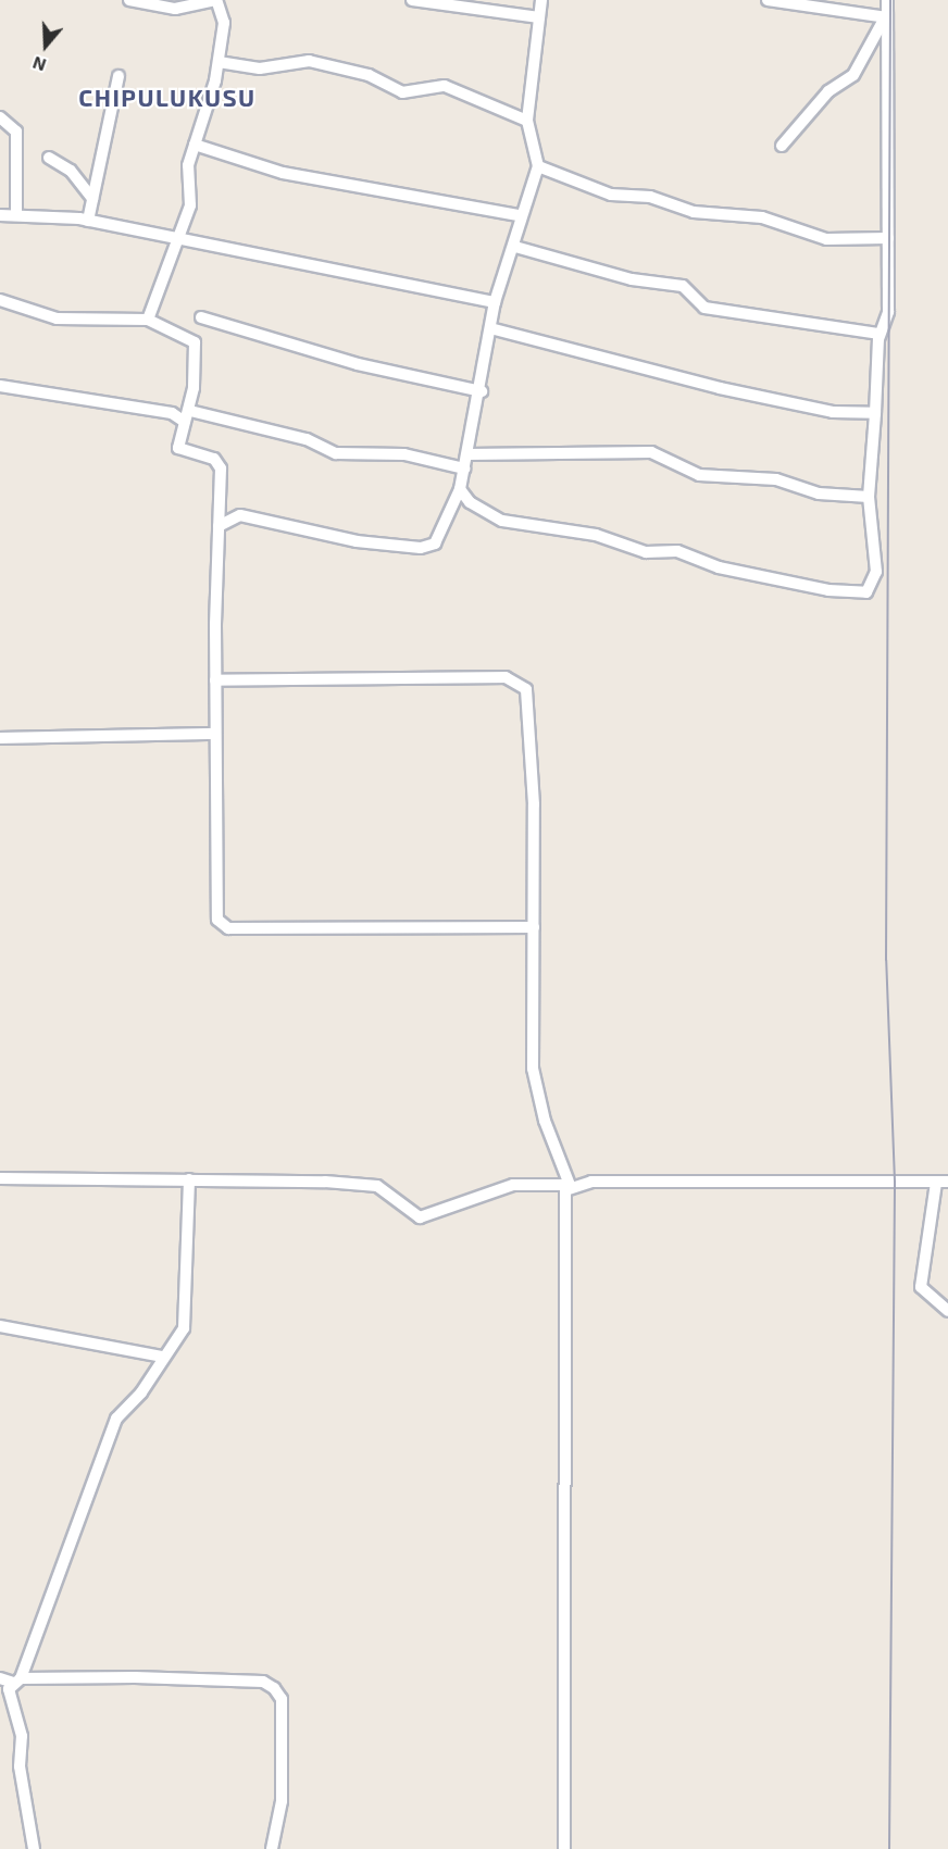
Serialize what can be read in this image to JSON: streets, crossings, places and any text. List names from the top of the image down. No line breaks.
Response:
{"districts":["CHIPULUKUSU"],"north":"bottom"}
